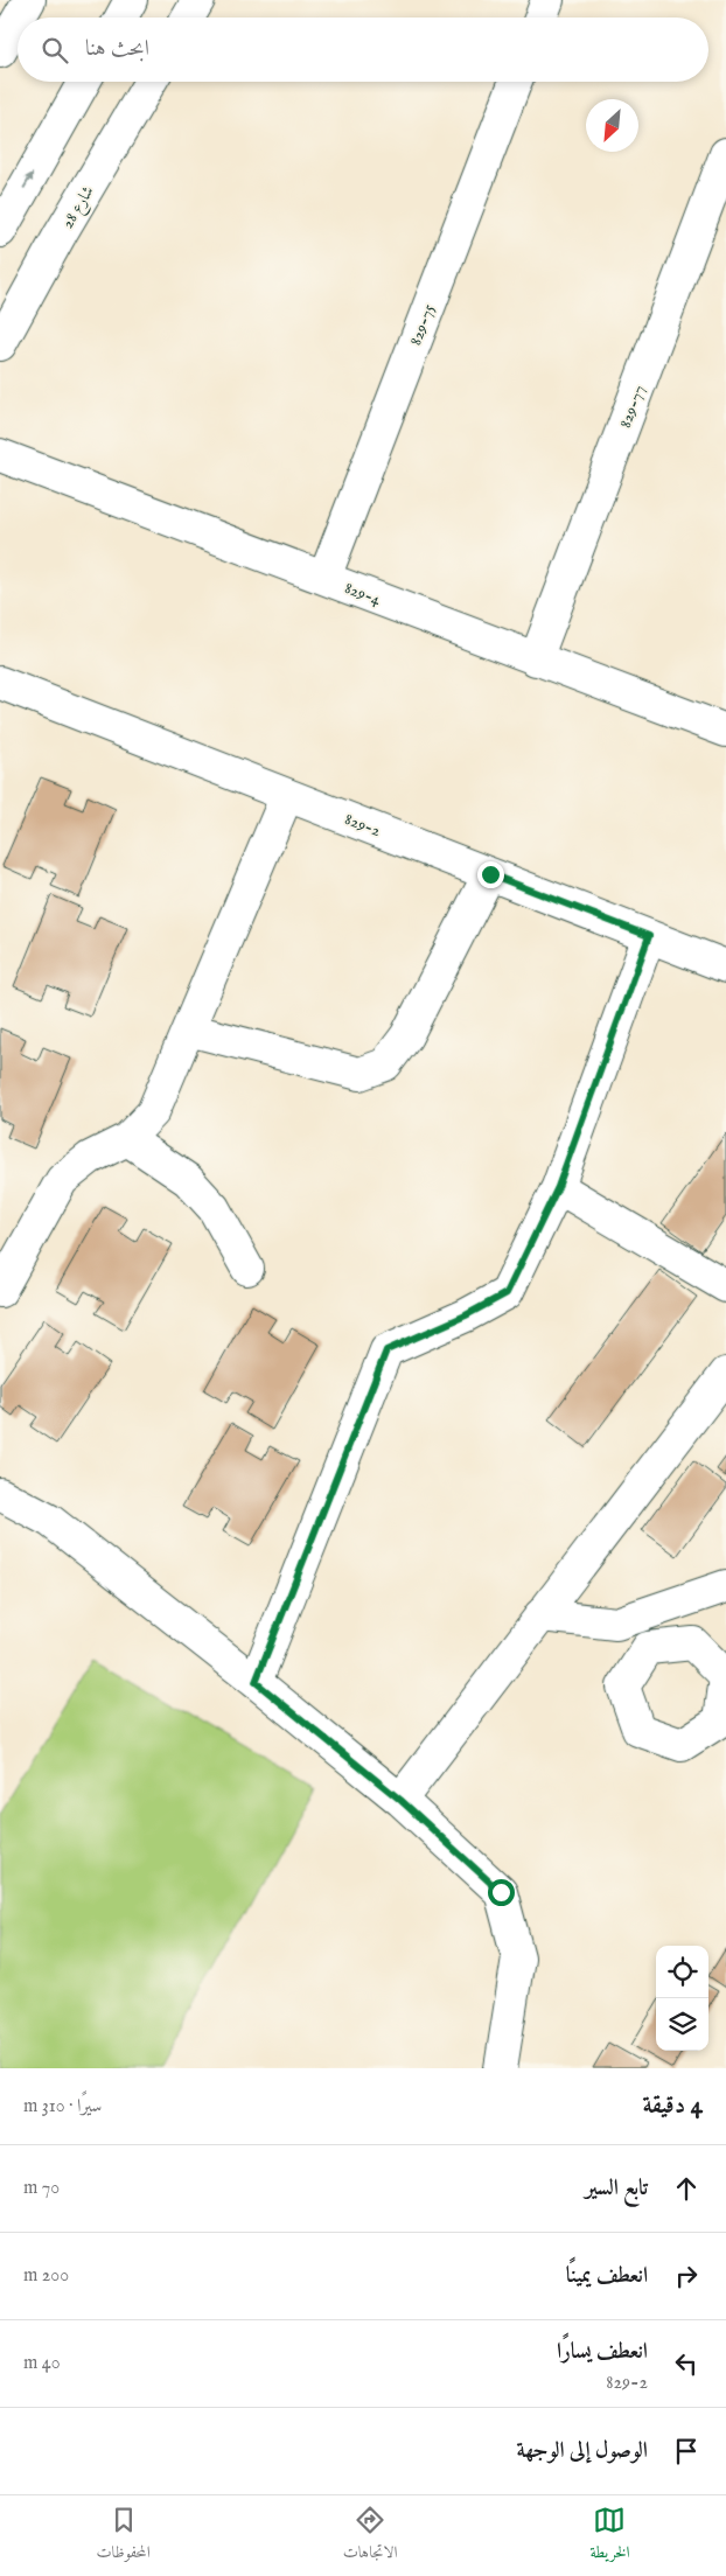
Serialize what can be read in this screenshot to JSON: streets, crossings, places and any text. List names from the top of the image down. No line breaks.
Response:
{"streets":{"street":["شارع 28","829-75","829-77","829-4","829-2"]},"crossings":[["829-75","829-4"],["829-77","829-4"]],"north":"bottom left","page":{"search":"ابحث هنا","heading":["4 دقيقة","سيرًا · 310 m"],"list":[["تابع السير","70 m"],["انعطف يمينًا","200 m"],["انعطف يسارًا","829-2","40 m"],"الوصول إلى الوجهة"],"nav":["الخريطة","الاتجاهات","المحفوظات"]}}
